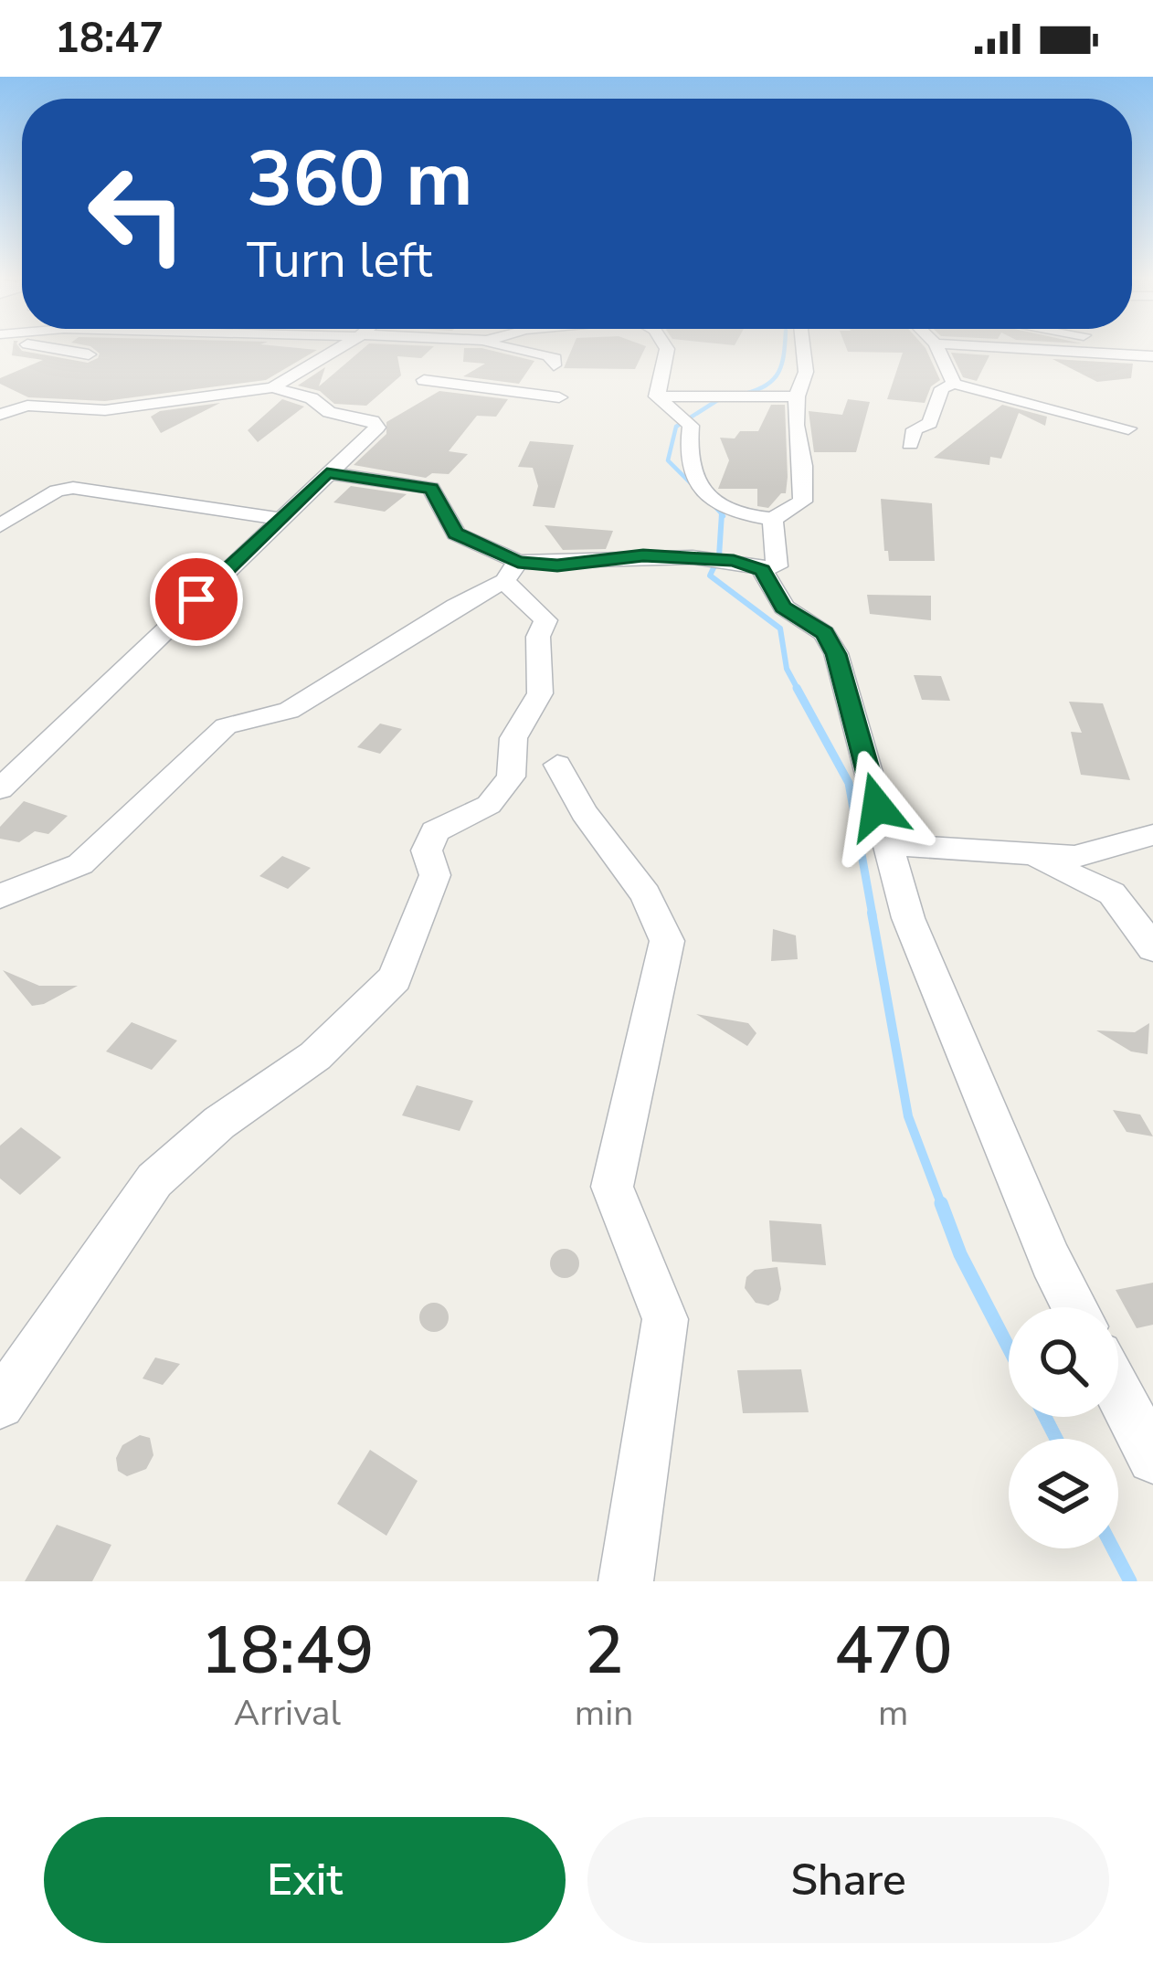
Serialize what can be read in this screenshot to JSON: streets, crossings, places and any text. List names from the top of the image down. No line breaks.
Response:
{"page":{"status":"18:47","turn":["360 m","Turn left"],"eta":["18:49","Arrival","2","min","470","m"],"buttons":["Exit","Share"]}}
